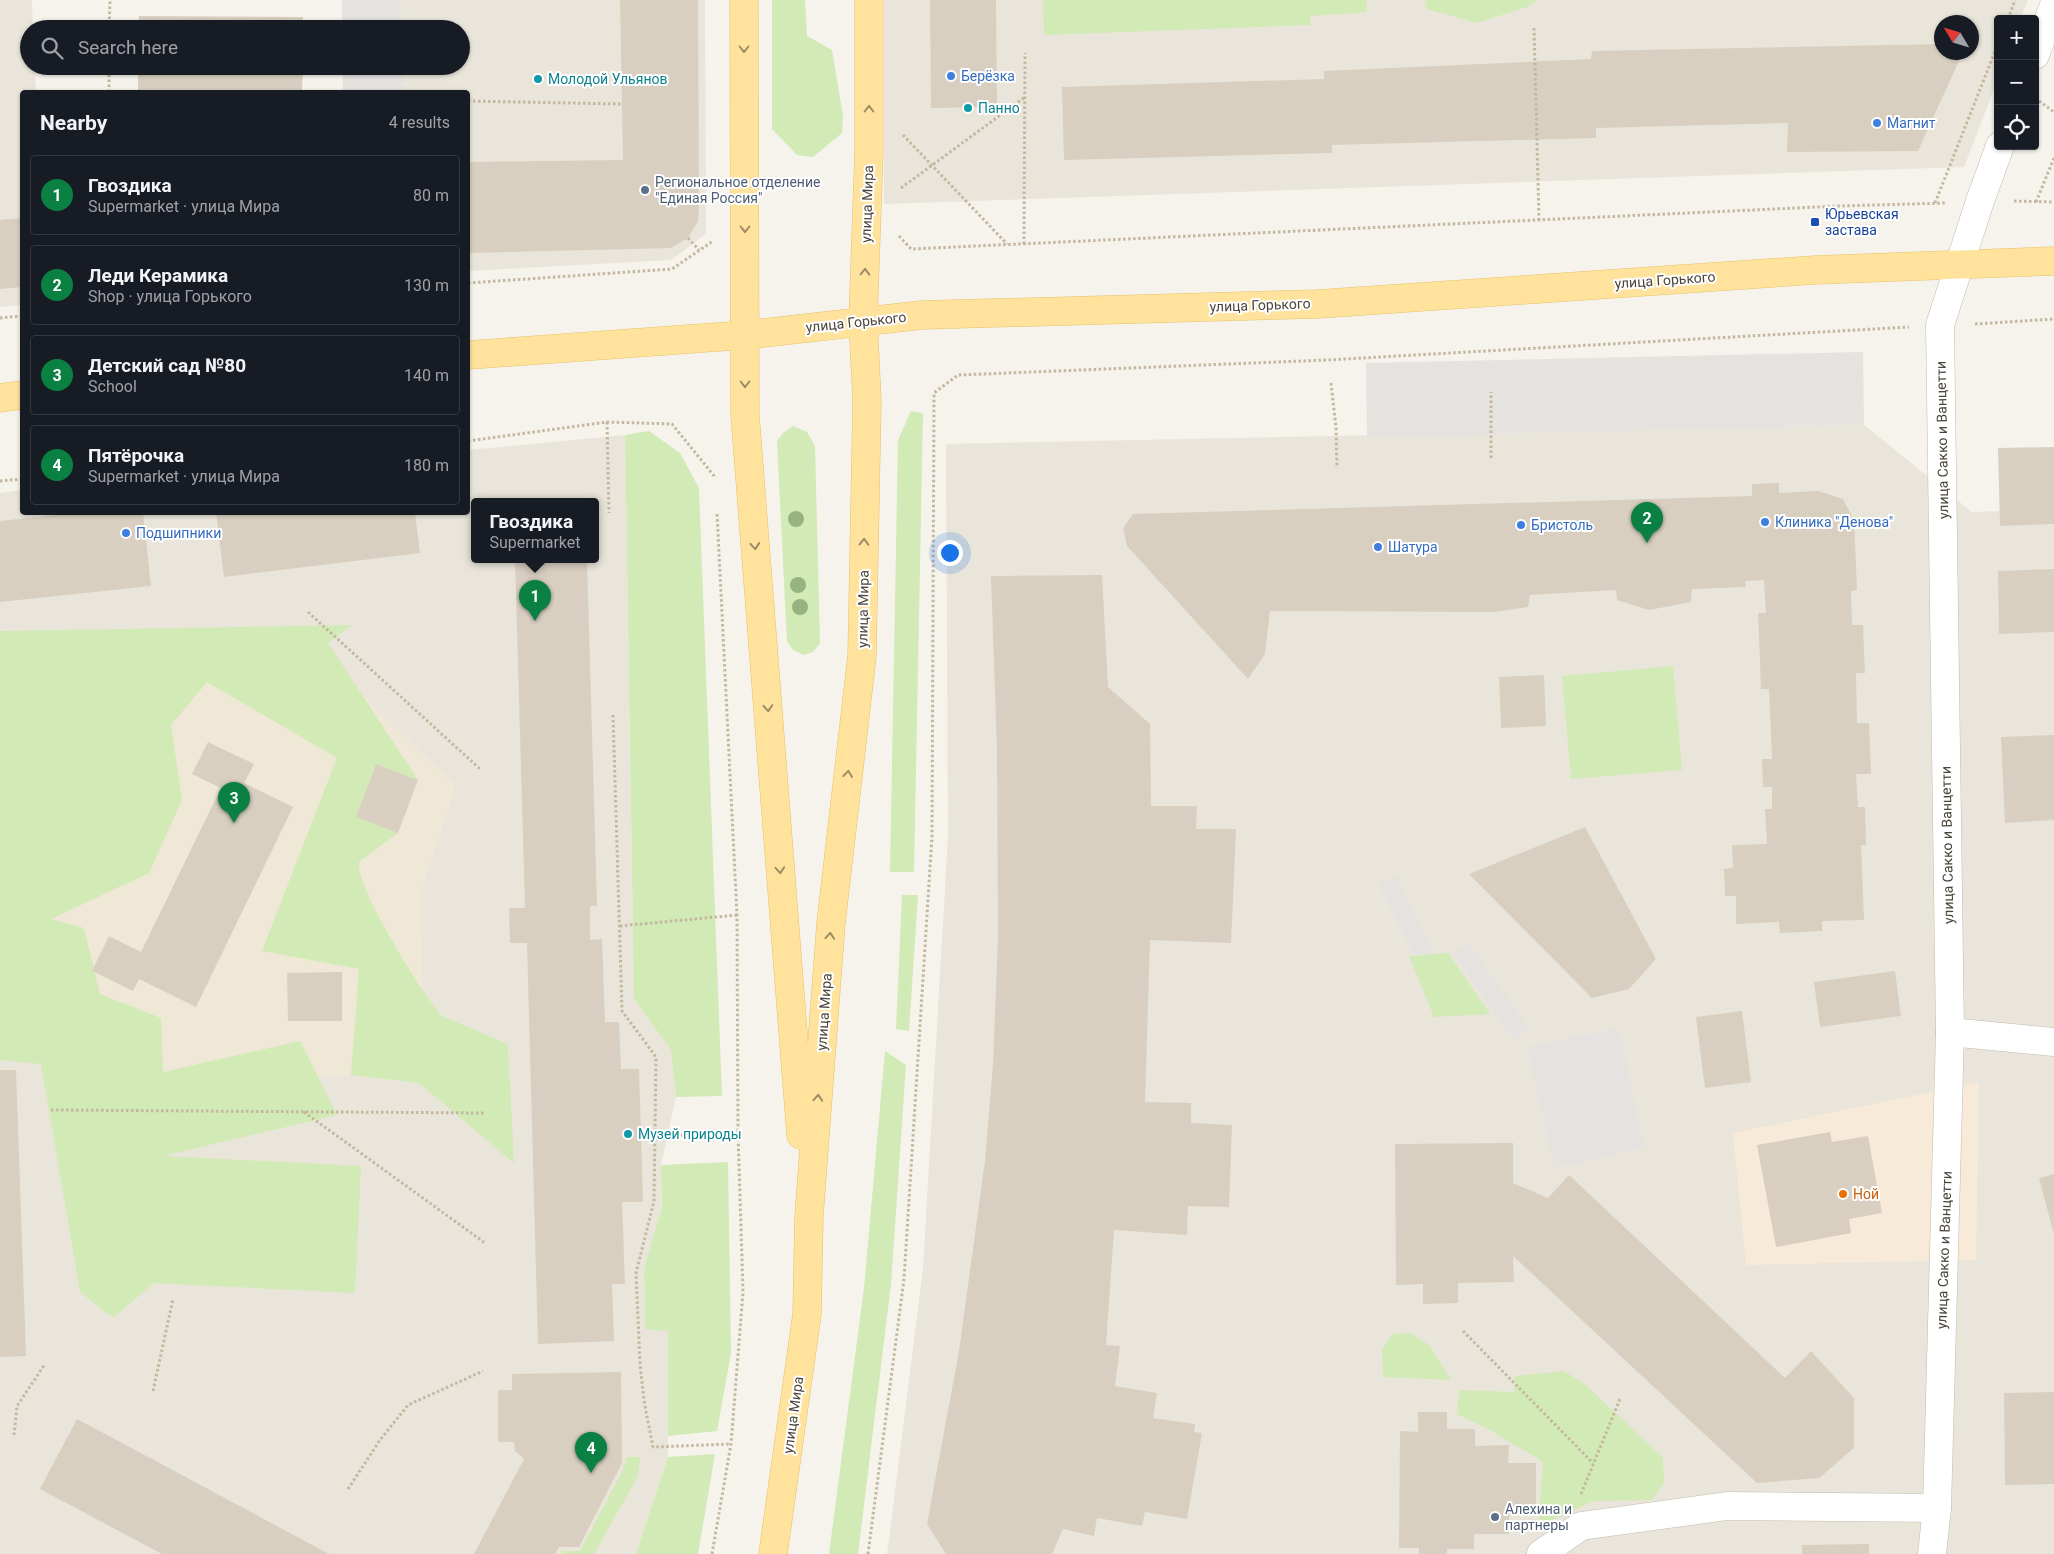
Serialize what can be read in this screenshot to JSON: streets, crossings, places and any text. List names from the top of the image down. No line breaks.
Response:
{"streets":{"main road":["улица Мира","улица Горького"],"street":["улица Сакко и Ванцетти"]},"crossings":[["улица Мира","улица Горького"],["улица Горького","улица Сакко и Ванцетти"]],"places":{"other":["Берёзка","Молодой Ульянов","Панно","Магнит","Региональное отделение \"Единая Россия\"","Клиника \"Денова\"","Бристоль","Подшипники","Шатура","Музей природы","Ной","Алехина и партнеры"],"transit":["Юрьевская застава"]},"north":"top left","page":{"map_buttons":["+","−"],"search":"Search here","heading":["Nearby","4 results"],"list":[{"mark":"1","name":"Гвоздика","note":"Supermarket · улица Мира","value":"80 m"},{"mark":"2","name":"Леди Керамика","note":"Shop · улица Горького","value":"130 m"},{"mark":"3","name":"Детский сад №80","note":"School","value":"140 m"},{"mark":"4","name":"Пятёрочка","note":"Supermarket · улица Мира","value":"180 m"}],"popup":["Гвоздика","Supermarket"],"pins":["2","1","3","4"]}}
